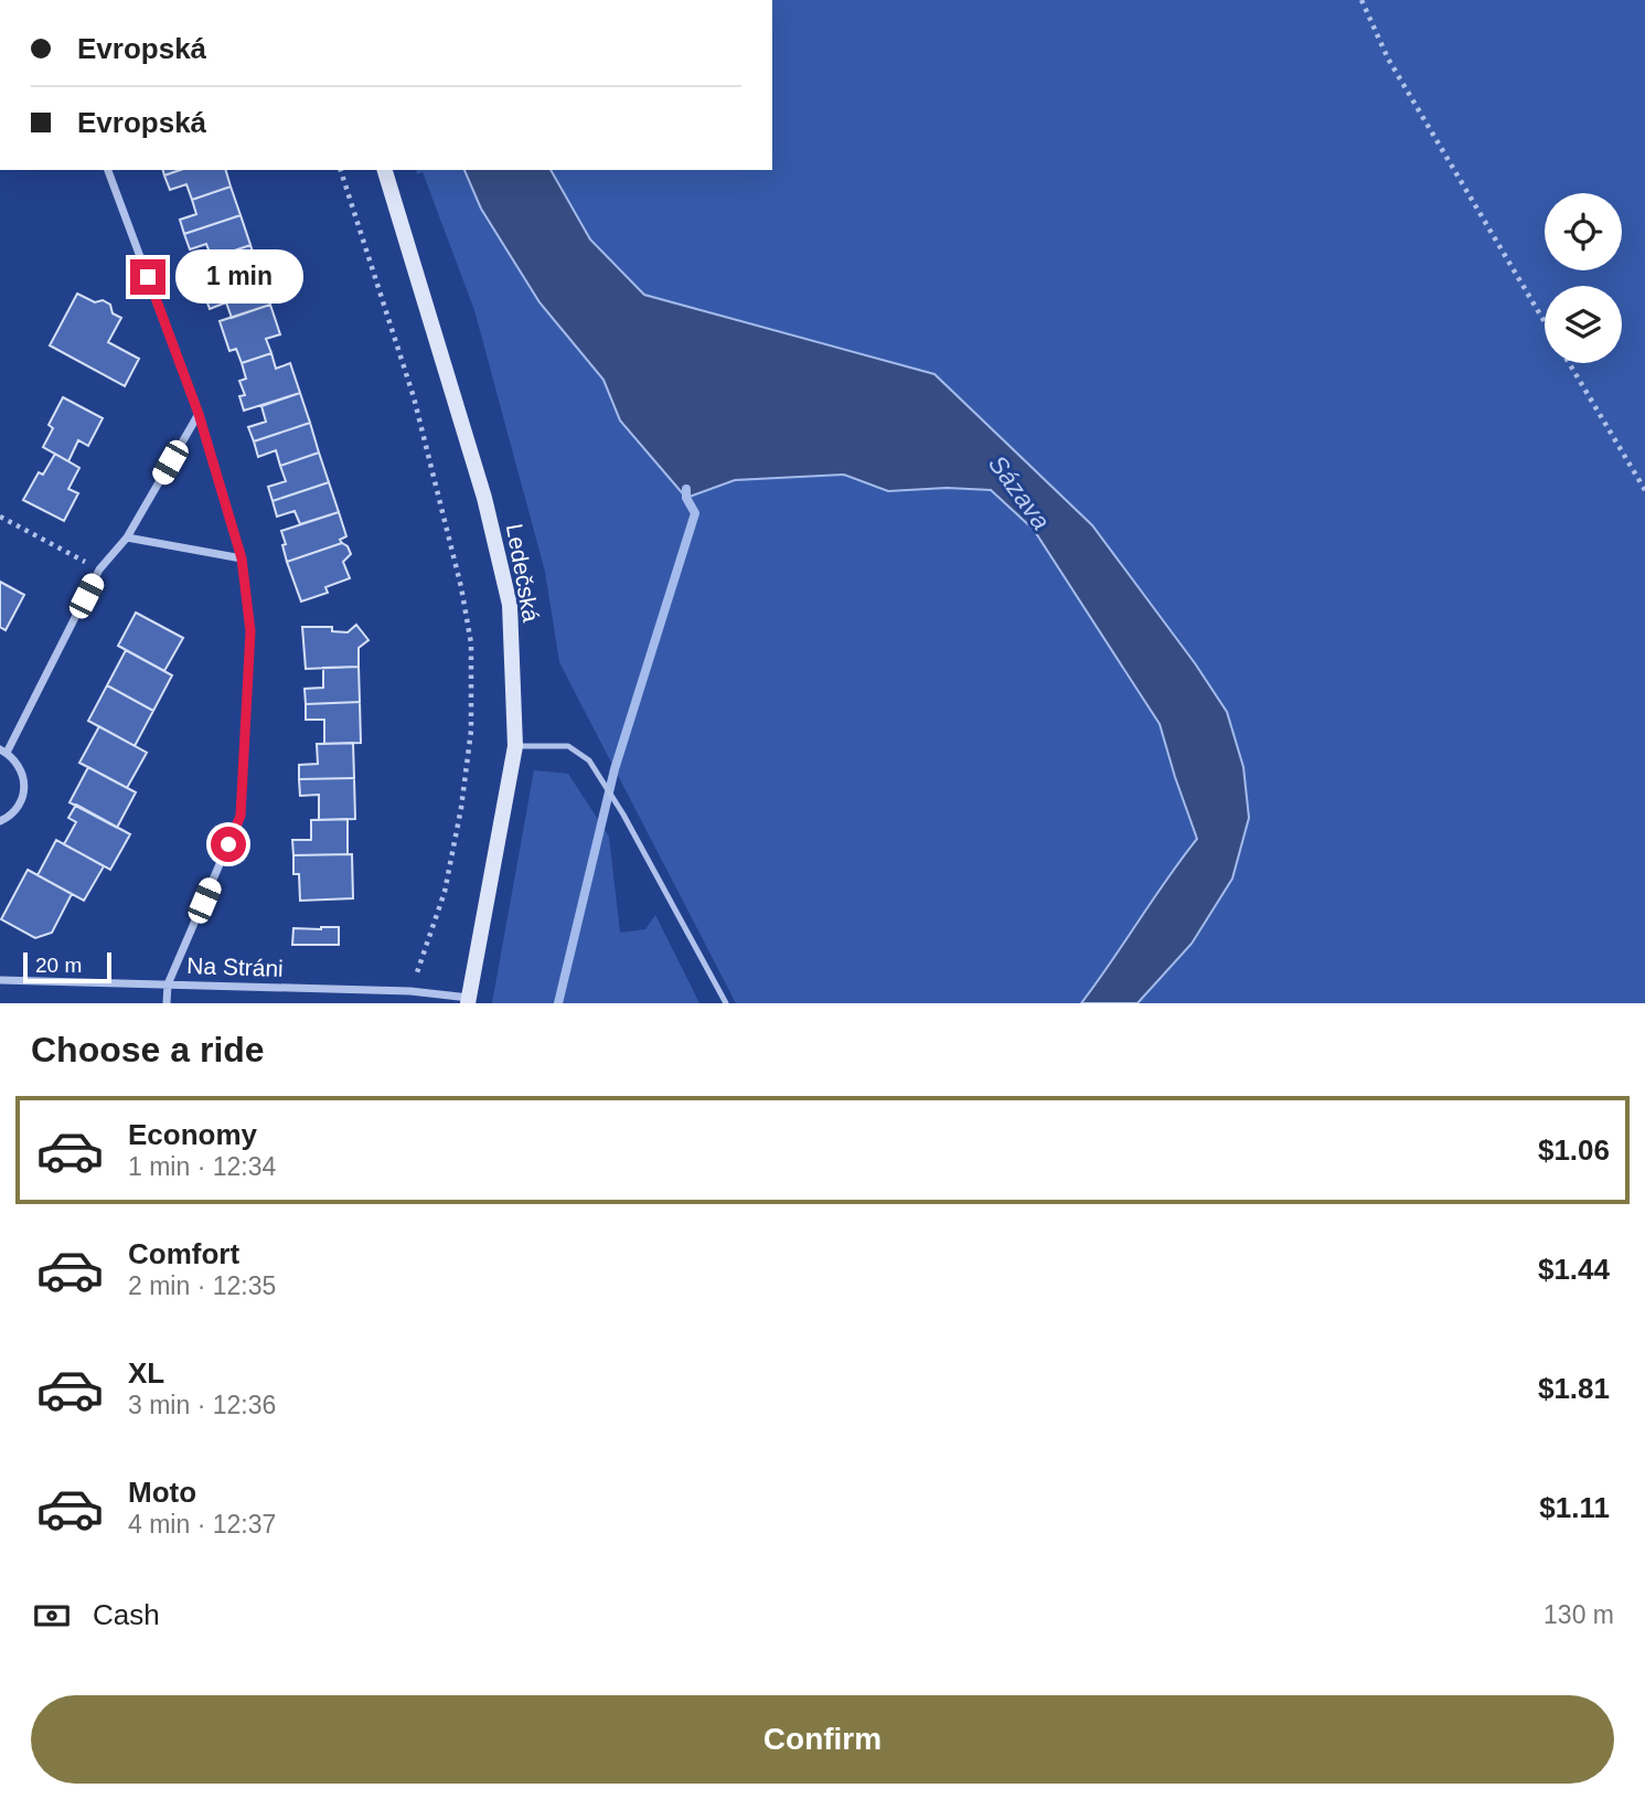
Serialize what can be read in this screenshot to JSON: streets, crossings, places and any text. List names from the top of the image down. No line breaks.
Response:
{"streets":{"main road":["Ledečská"],"street":["Na Stráni"]},"crossings":[["Ledečská","Na Stráni"]],"water":["Sázava"],"scale_bar":"20 m","page":{"banner":["Evropská","Evropská"],"bubble":"1 min","scale":"20 m","heading":"Choose a ride","list":[{"name":"Economy","note":"1 min · 12:34","value":"$1.06"},{"name":"Comfort","note":"2 min · 12:35","value":"$1.44"},{"name":"XL","note":"3 min · 12:36","value":"$1.81"},{"name":"Moto","note":"4 min · 12:37","value":"$1.11"}],"pay":["Cash","130 m"],"buttons":"Confirm"}}
